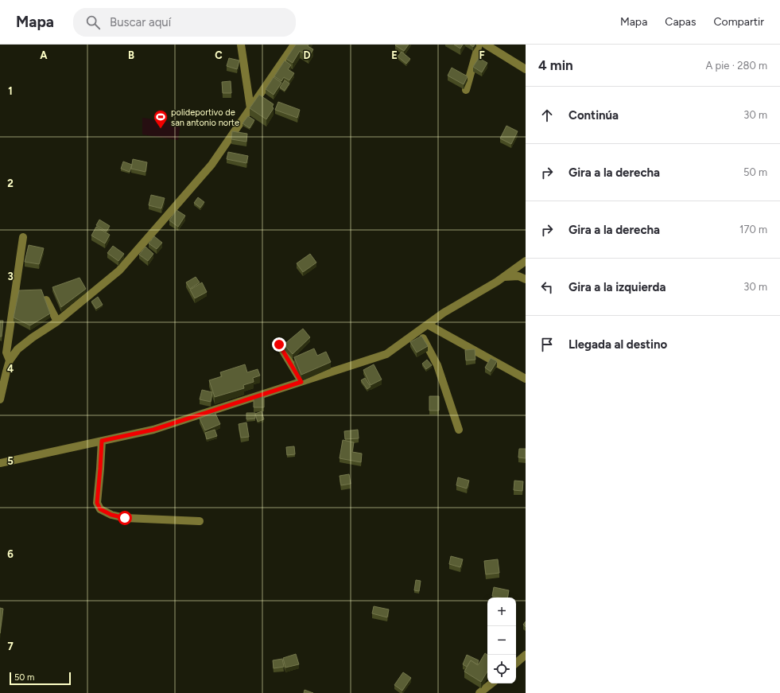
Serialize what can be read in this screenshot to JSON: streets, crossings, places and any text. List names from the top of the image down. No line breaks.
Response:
{"places":{"sports":["polideportivo de san antonio norte"]},"scale_bar":"50 m","page":{"header":"Mapa","search":"Buscar aquí","nav":["Mapa","Capas","Compartir"],"heading":["4 min","A pie · 280 m"],"list":[["Continúa","30 m"],["Gira a la derecha","50 m"],["Gira a la derecha","170 m"],["Gira a la izquierda","30 m"],"Llegada al destino"],"map_buttons":["+","−"],"scale":"50 m"},"grid":{"columns":["A","B","C","D","E","F"],"rows":["1","2","3","4","5","6","7"]}}
